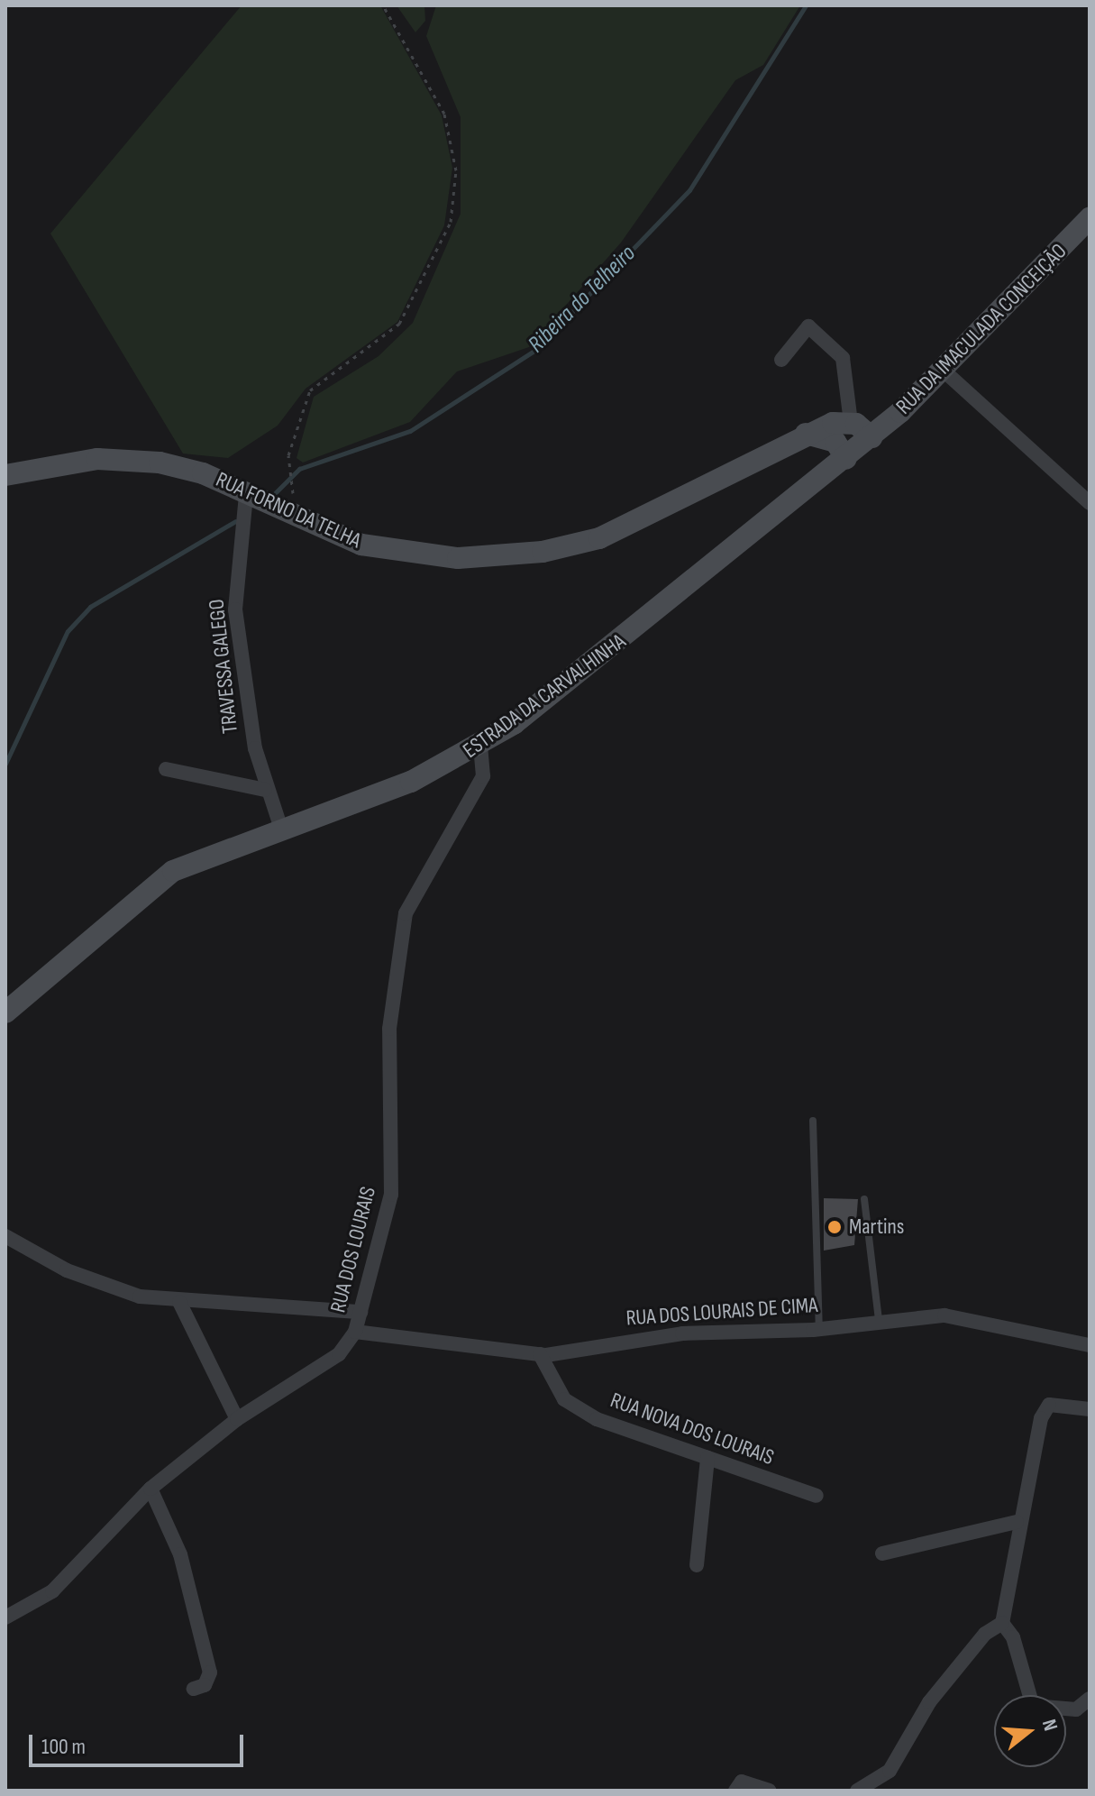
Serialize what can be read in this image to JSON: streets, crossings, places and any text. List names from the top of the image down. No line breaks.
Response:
{"streets":{"main road":["RUA DA IMACULADA CONCEIÇÃO","RUA FORNO DA TELHA","ESTRADA DA CARVALHINHA"],"street":["TRAVESSA GALEGO","RUA DOS LOURAIS","RUA DOS LOURAIS DE CIMA","RUA NOVA DOS LOURAIS"]},"crossings":[["RUA DA IMACULADA CONCEIÇÃO","ESTRADA DA CARVALHINHA"],["RUA FORNO DA TELHA","TRAVESSA GALEGO"],["TRAVESSA GALEGO","ESTRADA DA CARVALHINHA"],["ESTRADA DA CARVALHINHA","RUA DOS LOURAIS"],["RUA DOS LOURAIS","RUA DOS LOURAIS DE CIMA"],["RUA DOS LOURAIS DE CIMA","RUA NOVA DOS LOURAIS"]],"water":["Ribeira do Telheiro"],"places":["Martins"],"scale_bar":"100 m","north":"right"}
